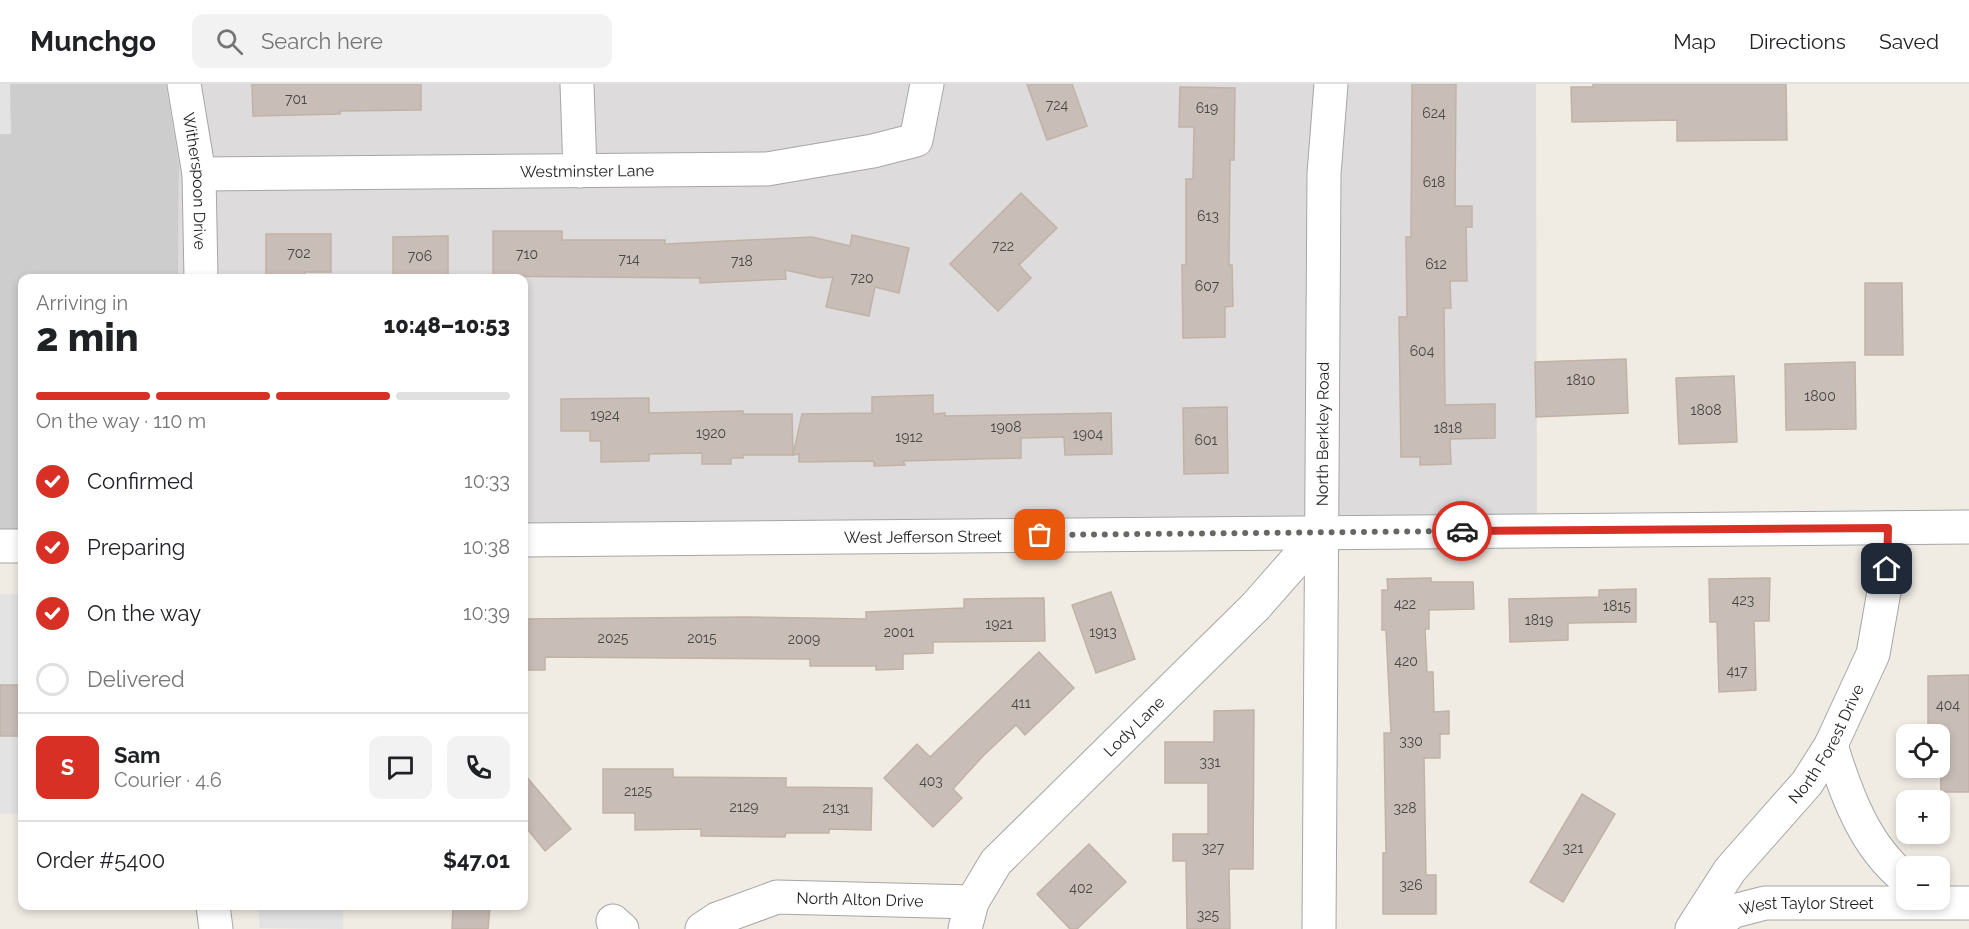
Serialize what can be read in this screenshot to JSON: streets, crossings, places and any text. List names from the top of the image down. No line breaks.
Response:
{"streets":{"street":["Westminster Lane","Witherspoon Drive","North Berkley Road","West Jefferson Street","Lody Lane","North Forest Drive","North Alton Drive","West Taylor Street"]},"crossings":[["Westminster Lane","Witherspoon Drive"],["North Berkley Road","West Jefferson Street"],["North Berkley Road","Lody Lane"],["West Jefferson Street","Lody Lane"],["West Jefferson Street","North Forest Drive"],["Lody Lane","North Alton Drive"]],"house_numbers":["701","724","619","624","618","613","722","702","710","706","714","718","612","720","607","604","1810","1800","1808","1924","1908","1818","1920","1904","1912","601","423","422","1815","1819","1921","2001","1913","2025","2015","2009","420","417","411","404","330","331","403","2125","2129","2131","328","327","321","326","402","325"],"page":{"header":"Munchgo","search":"Search here","nav":["Map","Directions","Saved"],"heading":["2 min","Arriving in","10:48–10:53"],"panel":["Sam","Courier · 4.6","Order #5400","$47.01"],"bar":"On the way · 110 m","list":[["Confirmed","10:33"],["Preparing","10:38"],["On the way","10:39"],"Delivered"],"map_buttons":["+","−"],"round":"S"}}
